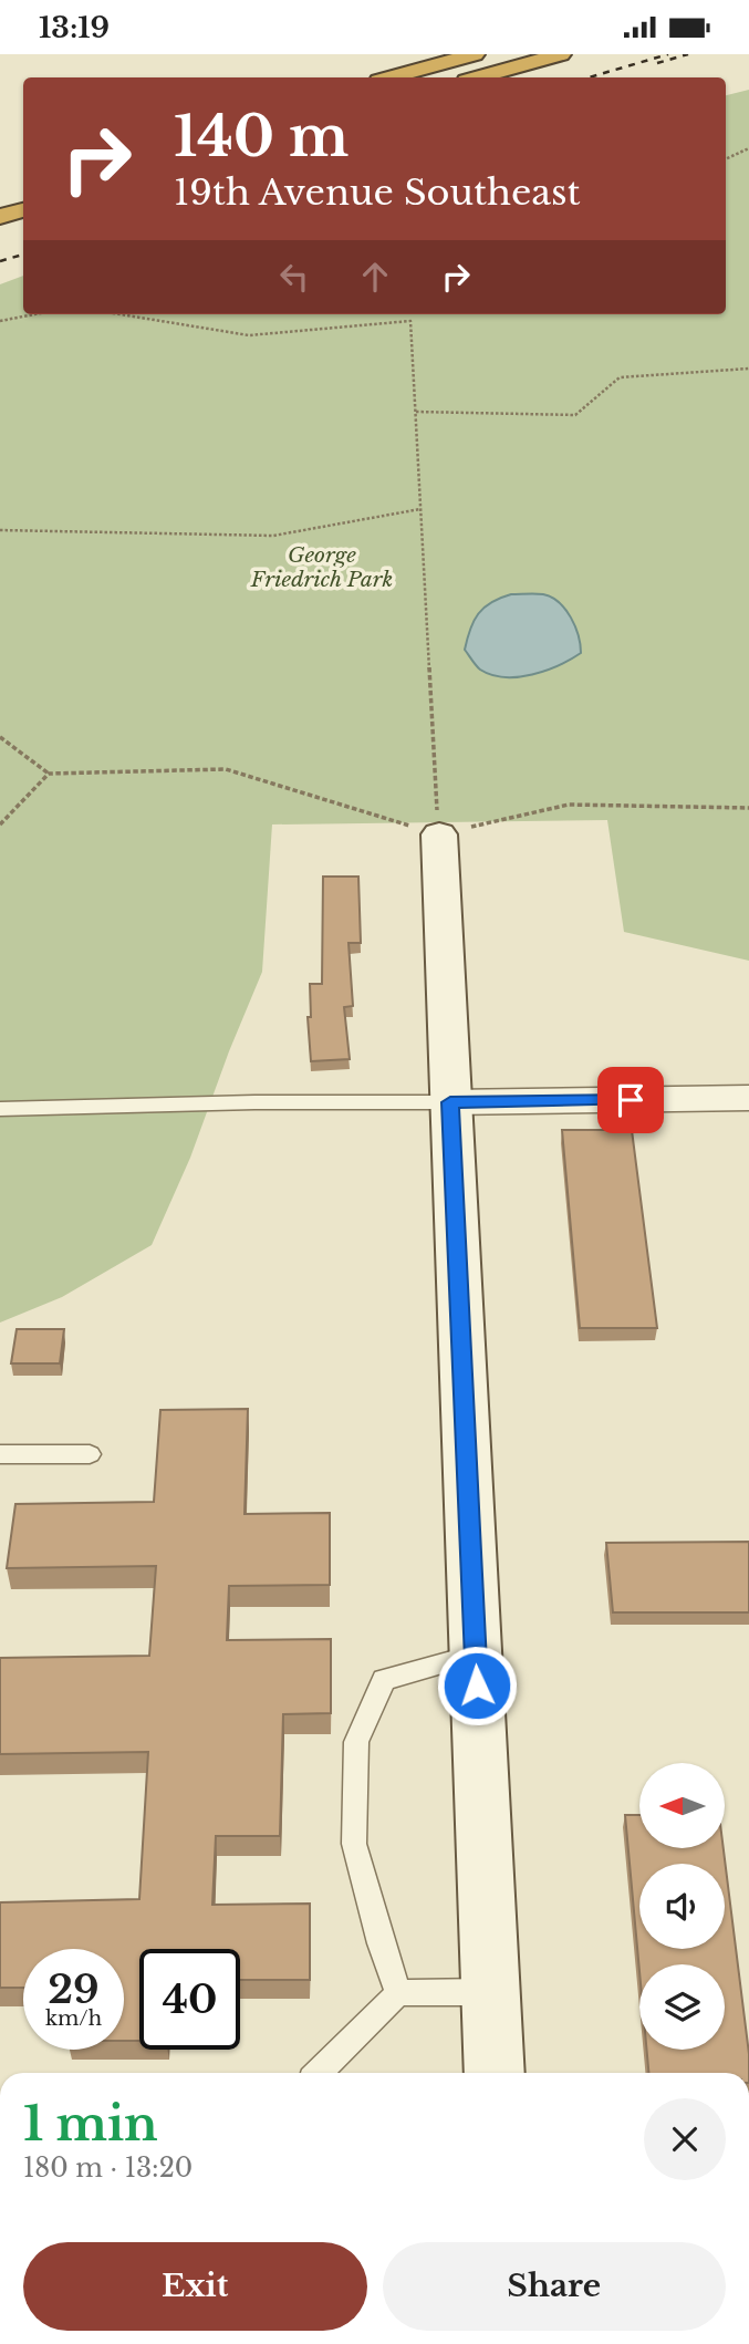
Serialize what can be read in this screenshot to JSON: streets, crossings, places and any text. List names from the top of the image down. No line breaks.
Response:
{"parks":["George Friedrich Park"],"north":"left","page":{"status":"13:19","turn":["140 m","19th Avenue Southeast"],"speed":"29 km/h","limit":"40","heading":["1 min","180 m · 13:20"],"buttons":["Exit","Share"]}}
